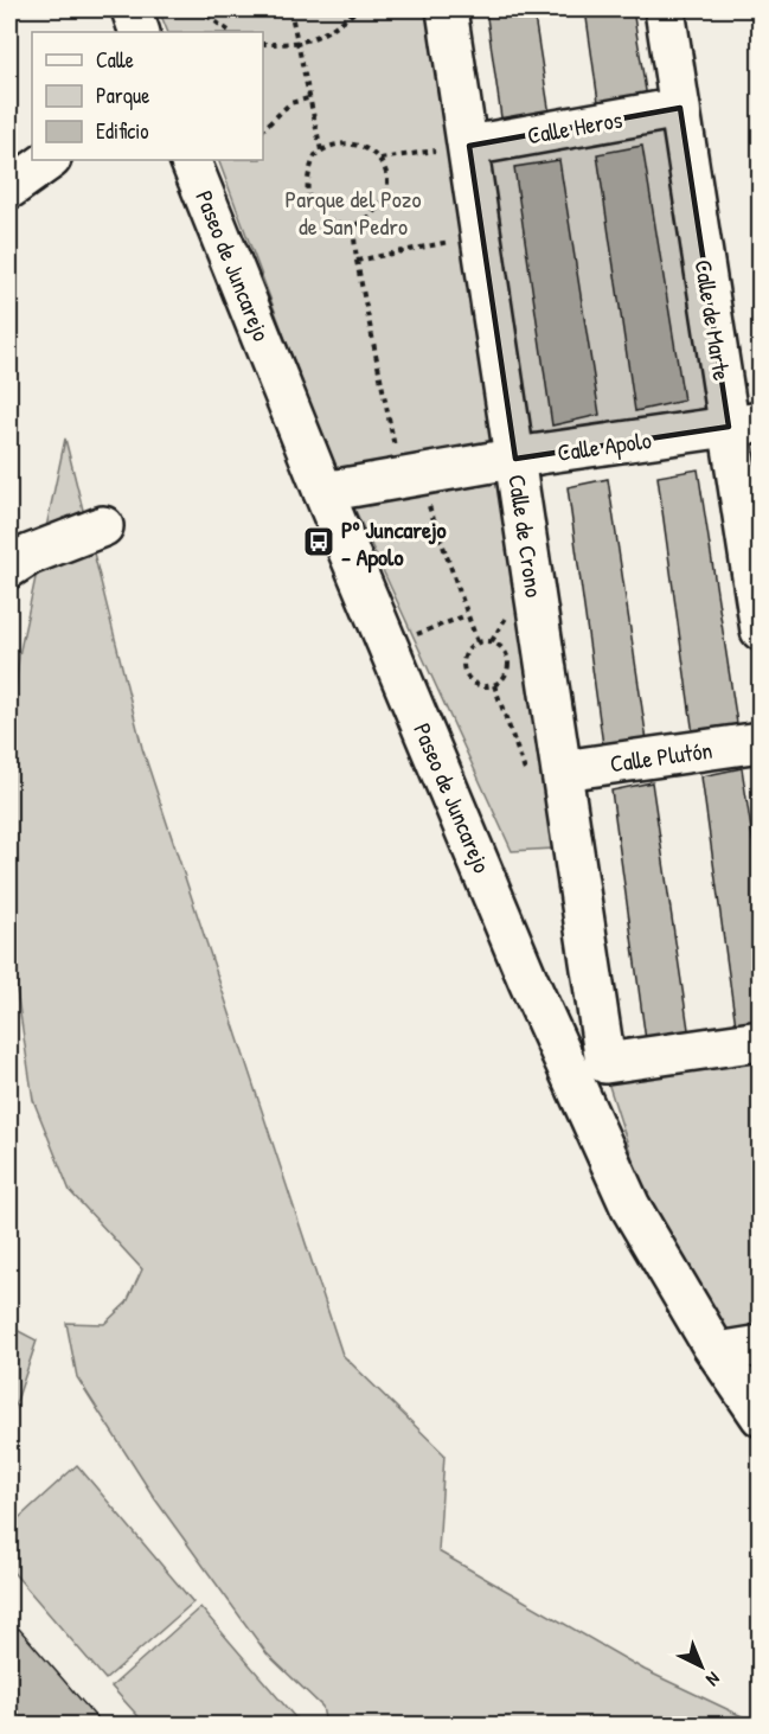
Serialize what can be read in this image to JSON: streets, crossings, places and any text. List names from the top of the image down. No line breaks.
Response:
{"streets":{"street":["Calle Heros","Paseo de Juncarejo","Calle de Marte","Calle Apolo","Calle de Crono","Calle Plutón"]},"crossings":[["Calle Heros","Calle de Marte"],["Calle Heros","Calle de Crono"],["Paseo de Juncarejo","Calle Apolo"],["Calle de Marte","Calle Apolo"],["Calle Apolo","Calle de Crono"],["Calle de Crono","Calle Plutón"]],"parks":["Parque del Pozo de San Pedro"],"places":{"bus stop":["Pº Juncarejo - Apolo"]},"legend":["Calle","Parque","Edificio"],"north":"bottom right"}
